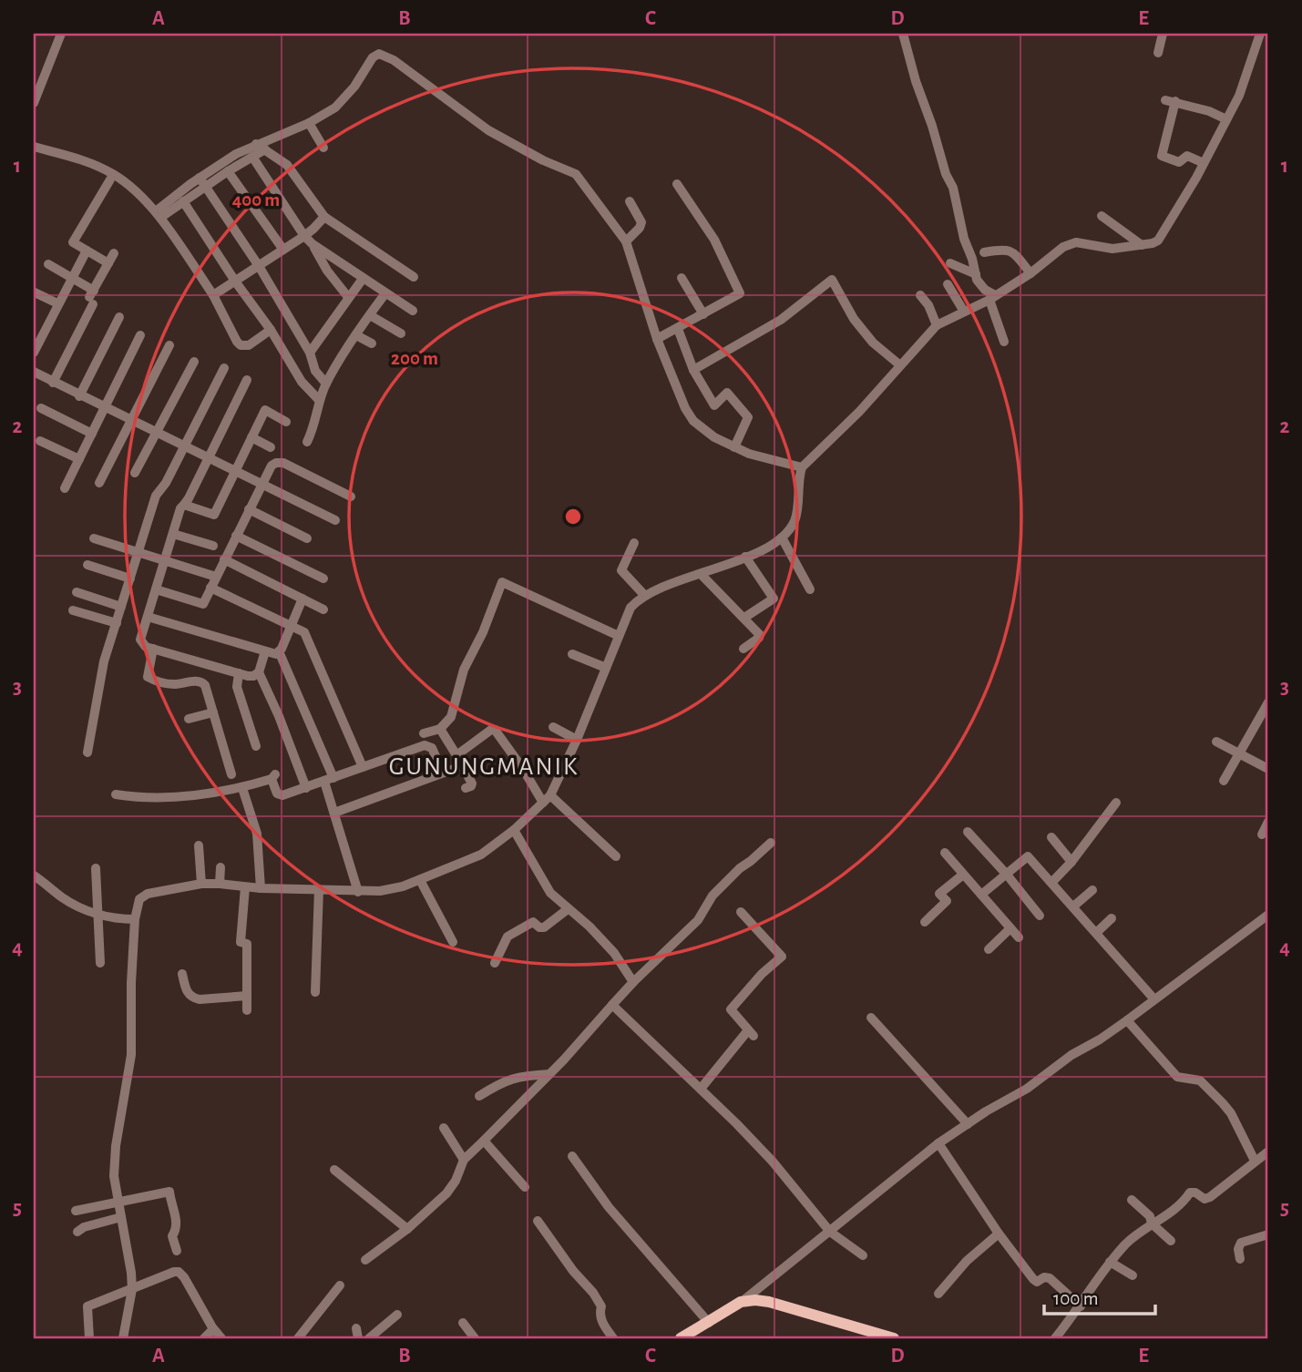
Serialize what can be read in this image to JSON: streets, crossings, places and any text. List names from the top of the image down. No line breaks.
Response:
{"districts":["GUNUNGMANIK"],"scale_bar":"100 m","grid":{"columns":["A","B","C","D","E"],"rows":["1","2","3","4","5"]},"rings":["400 m","200 m"]}
